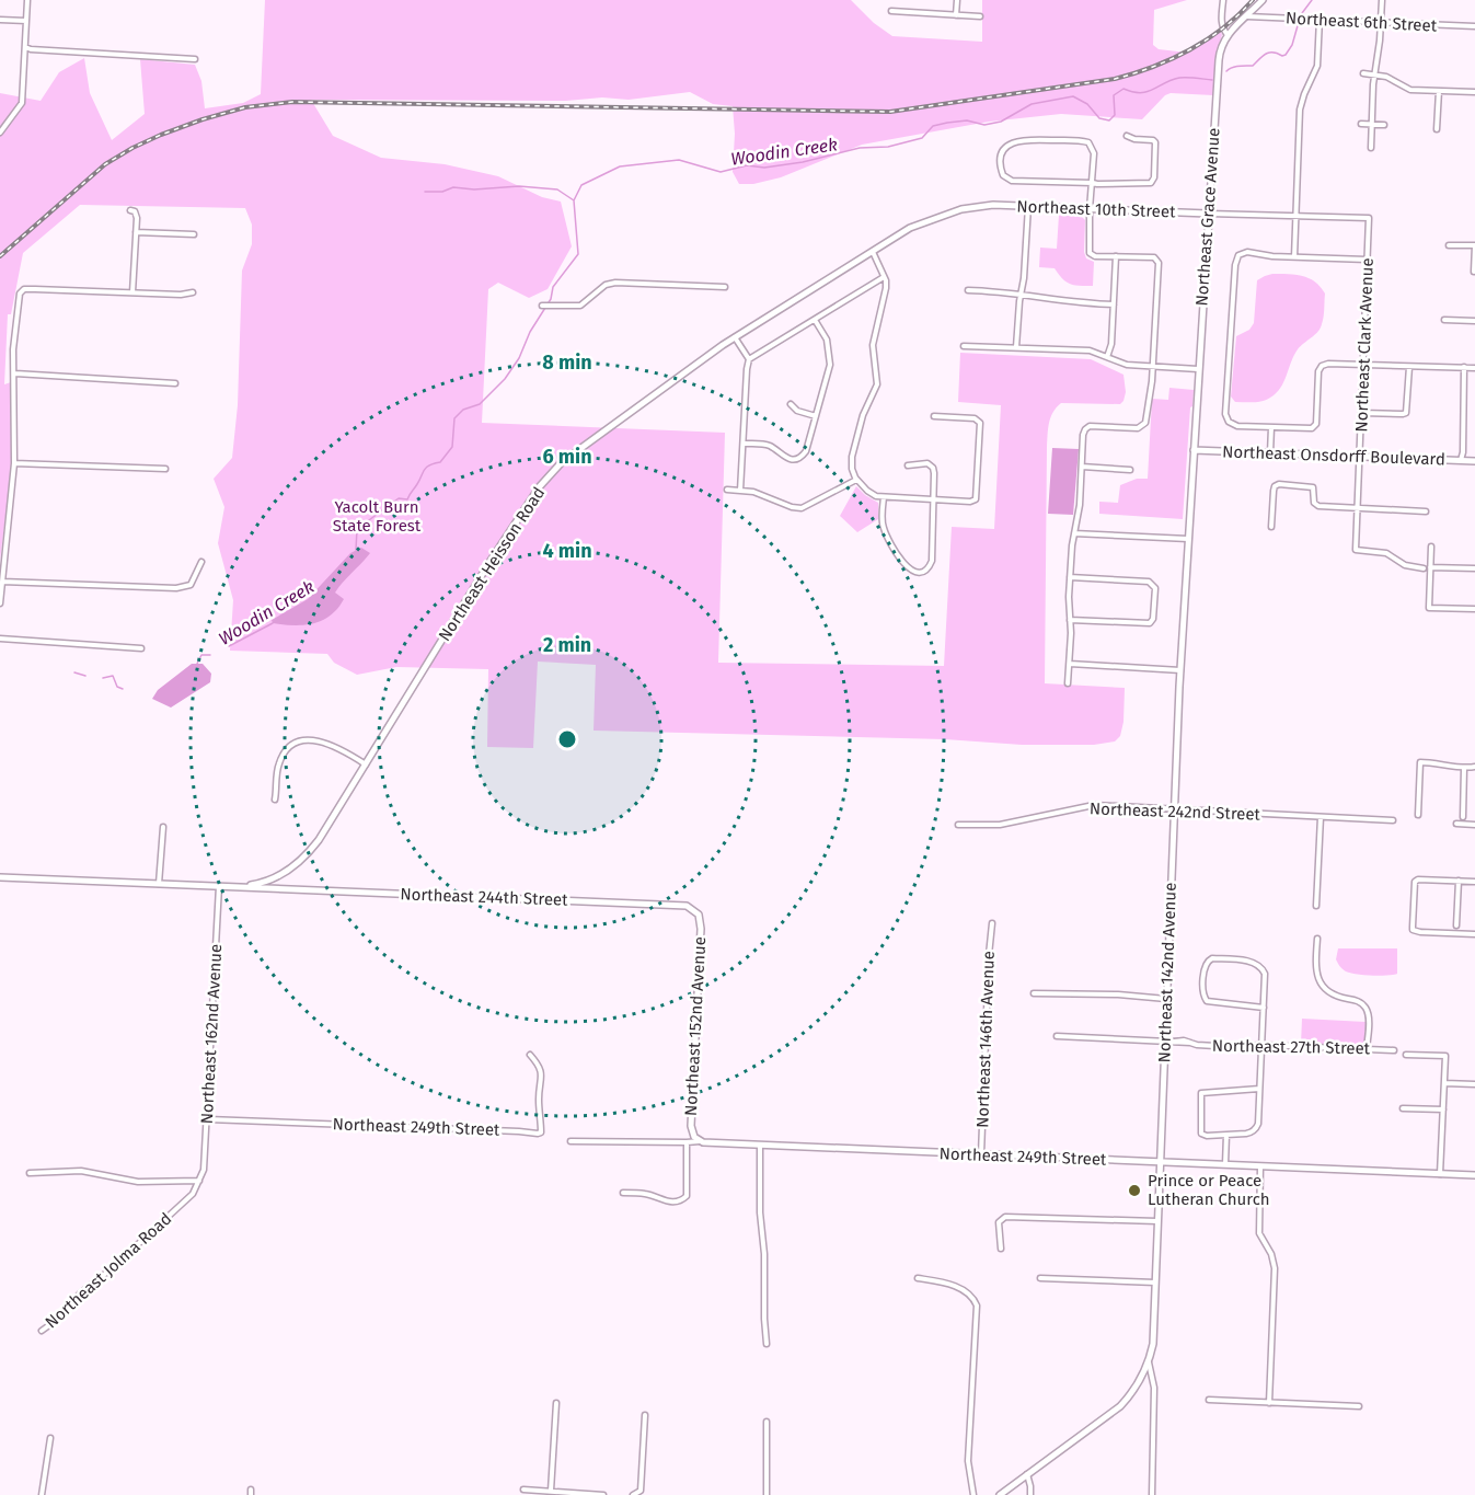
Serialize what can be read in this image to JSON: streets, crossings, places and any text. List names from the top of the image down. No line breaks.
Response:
{"streets":{"street":["Northeast 6th Street","Northeast 10th Street","Northeast Grace Avenue","Northeast Clark Avenue","Northeast Onsdorff Boulevard","Northeast Heisson Road","Northeast 242nd Street","Northeast 244th Street","Northeast 142nd Avenue","Northeast 152nd Avenue","Northeast 162nd Avenue","Northeast 146th Avenue","Northeast 27th Street","Northeast 249th Street","Northeast Jolma Road"]},"crossings":[["Northeast 6th Street","Northeast Grace Avenue"],["Northeast 10th Street","Northeast Grace Avenue"],["Northeast 10th Street","Northeast Clark Avenue"],["Northeast 10th Street","Northeast Heisson Road"],["Northeast Grace Avenue","Northeast Onsdorff Boulevard"],["Northeast Grace Avenue","Northeast 142nd Avenue"],["Northeast Clark Avenue","Northeast Onsdorff Boulevard"],["Northeast Onsdorff Boulevard","Northeast 142nd Avenue"],["Northeast Heisson Road","Northeast 244th Street"],["Northeast 242nd Street","Northeast 142nd Avenue"],["Northeast 244th Street","Northeast 152nd Avenue"],["Northeast 142nd Avenue","Northeast 27th Street"],["Northeast 142nd Avenue","Northeast 249th Street"],["Northeast 152nd Avenue","Northeast 249th Street"],["Northeast 162nd Avenue","Northeast 249th Street"],["Northeast 162nd Avenue","Northeast Jolma Road"],["Northeast 146th Avenue","Northeast 249th Street"]],"water":["Woodin Creek"],"parks":["Yacolt Burn State Forest"],"places":["Prince or Peace Lutheran Church"],"rings":["8 min","6 min","4 min","2 min"]}
